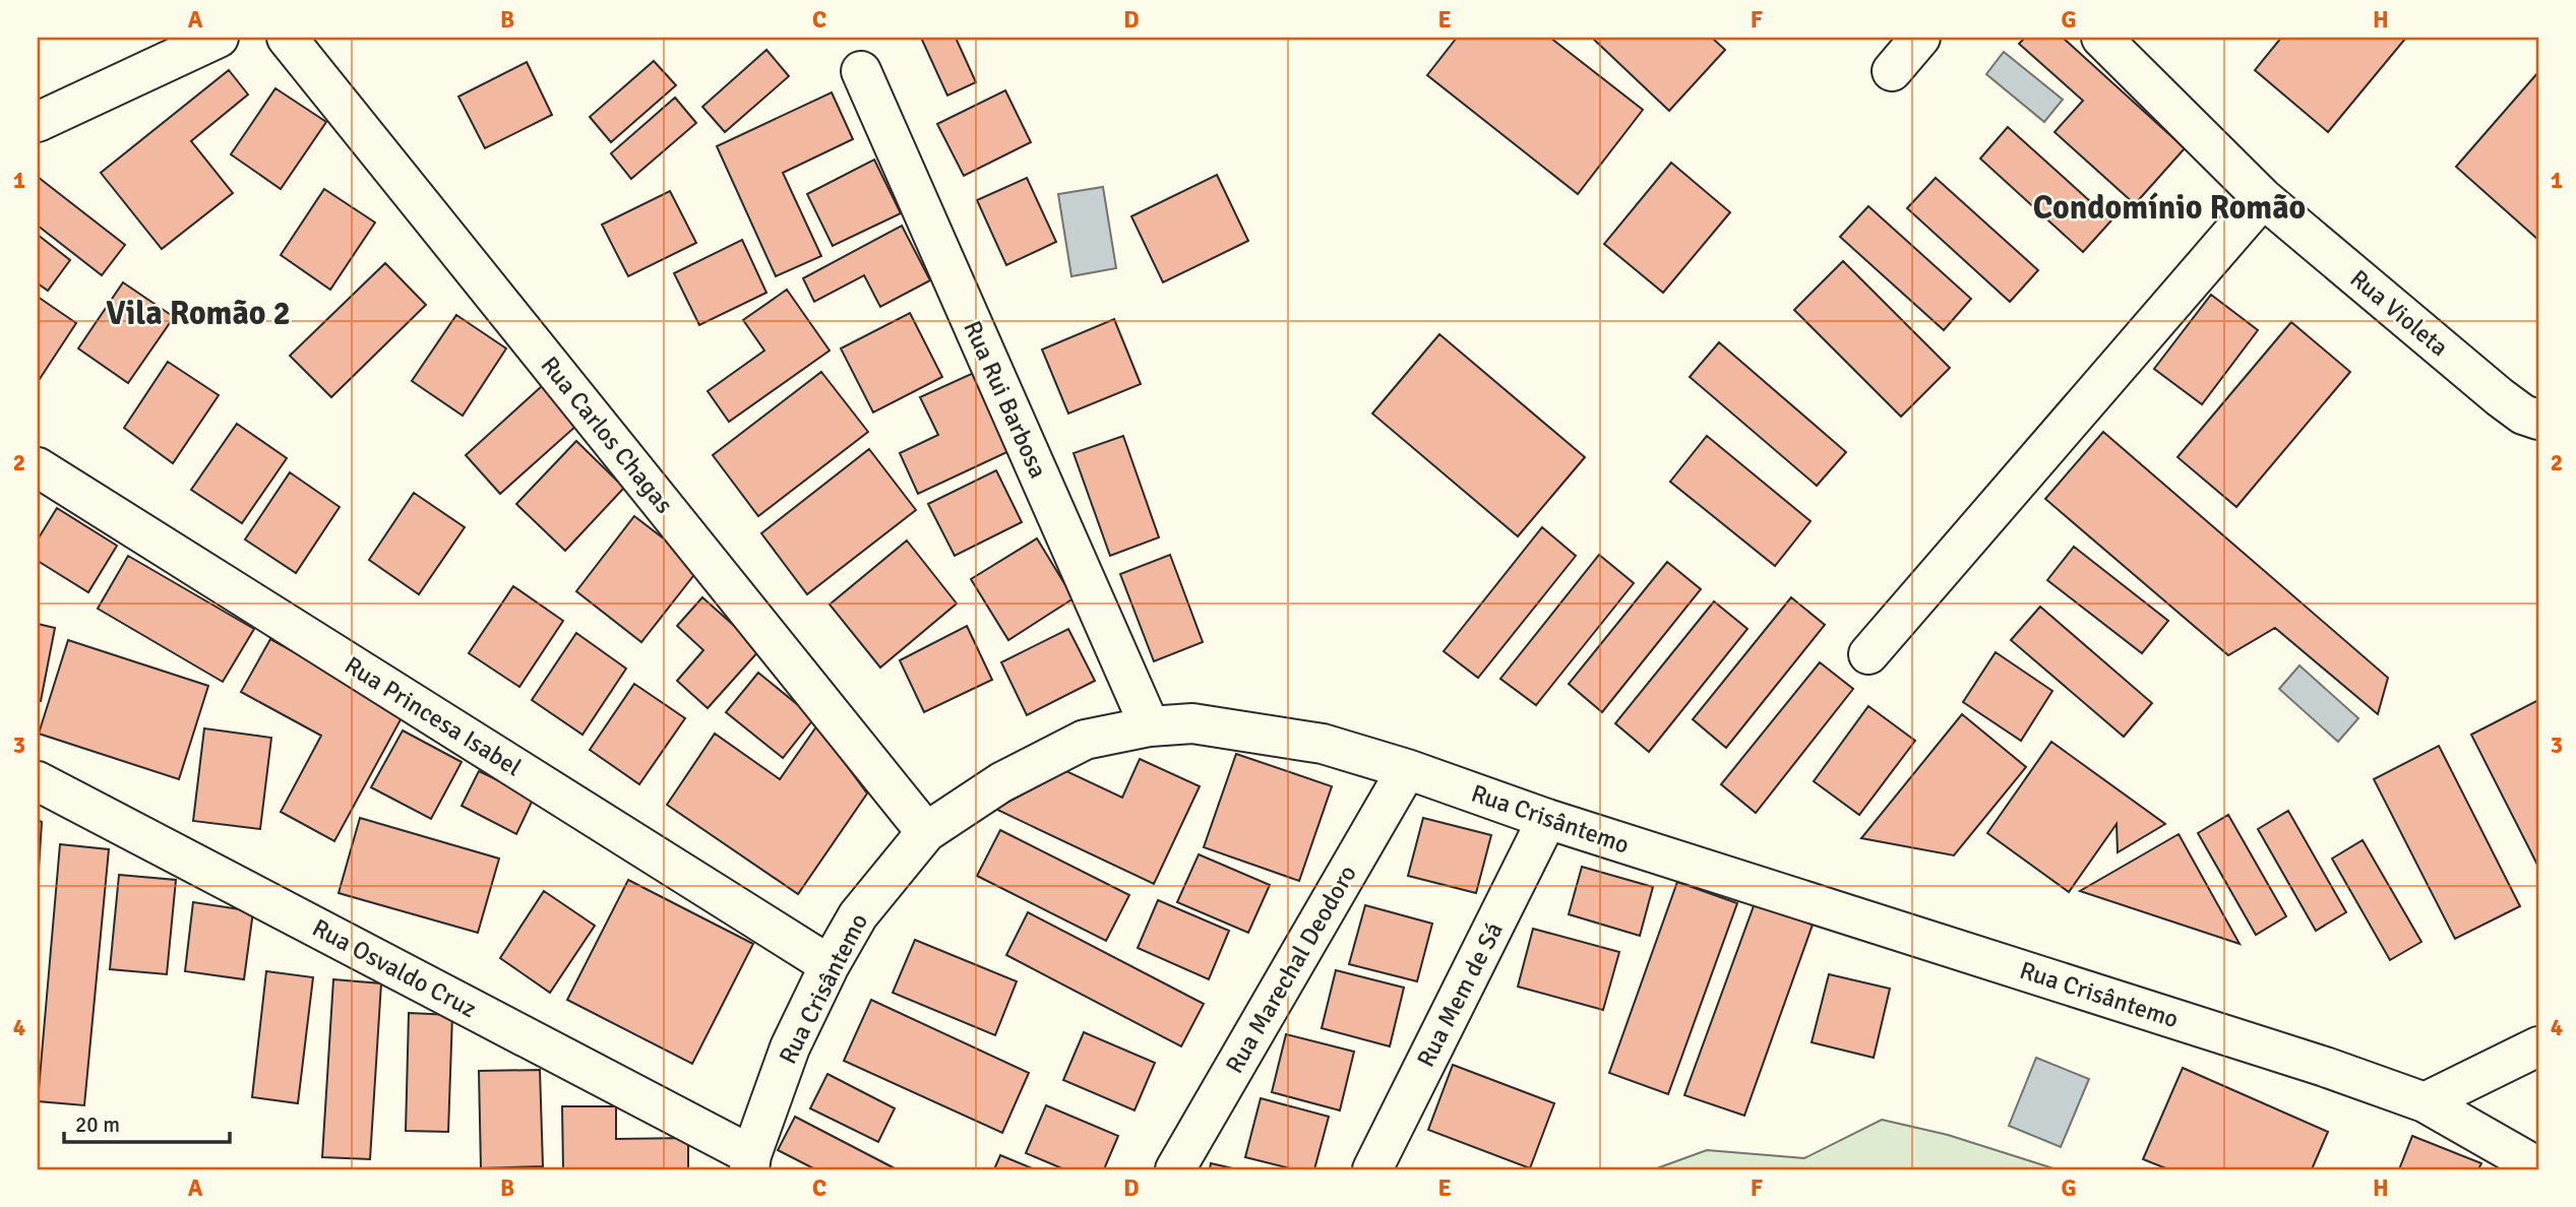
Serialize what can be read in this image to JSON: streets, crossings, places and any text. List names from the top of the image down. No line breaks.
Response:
{"streets":{"street":["Rua Violeta","Rua Rui Barbosa","Rua Carlos Chagas","Rua Princesa Isabel","Rua Crisântemo","Rua Osvaldo Cruz","Rua Marechal Deodoro","Rua Mem de Sá"]},"crossings":[["Rua Rui Barbosa","Rua Crisântemo"],["Rua Carlos Chagas","Rua Crisântemo"],["Rua Princesa Isabel","Rua Crisântemo"],["Rua Crisântemo","Rua Osvaldo Cruz"],["Rua Crisântemo","Rua Marechal Deodoro"],["Rua Crisântemo","Rua Mem de Sá"]],"districts":["Condomínio Romão","Vila Romão 2"],"scale_bar":"20 m","grid":{"columns":["A","B","C","D","E","F","G","H"],"rows":["1","2","3","4"]}}
